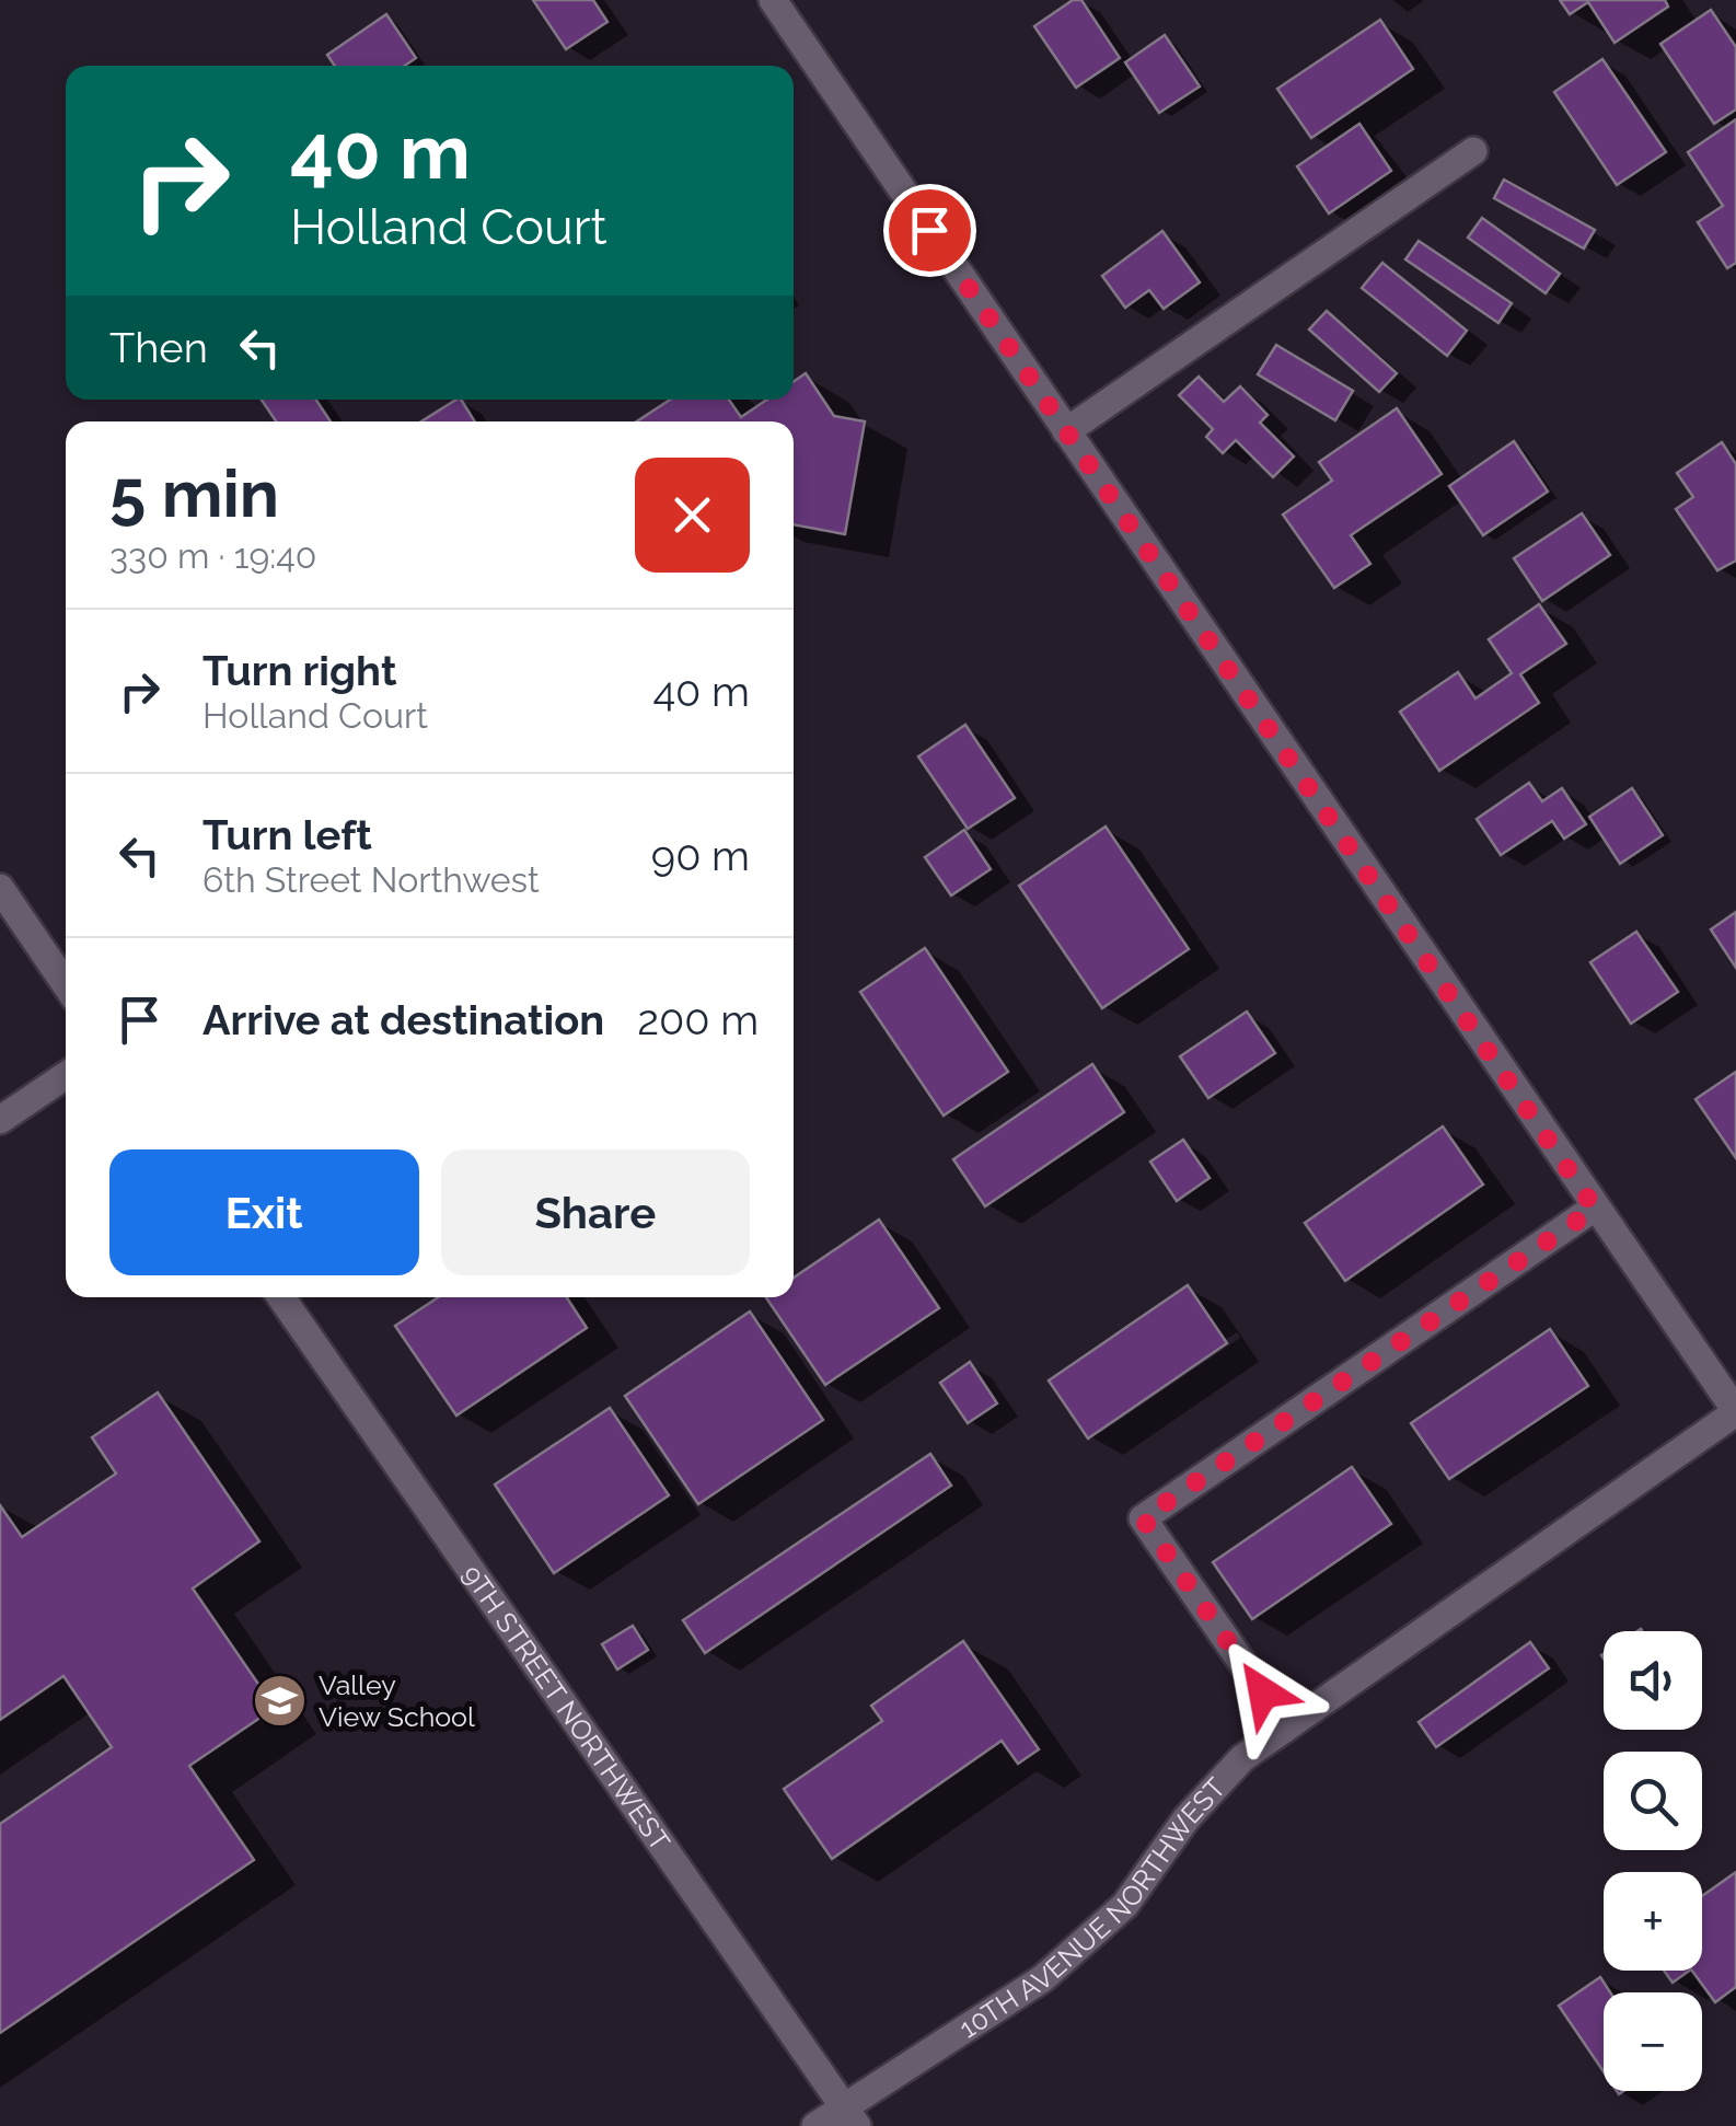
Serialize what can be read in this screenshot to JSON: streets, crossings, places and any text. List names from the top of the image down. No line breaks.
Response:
{"streets":{"street":["9TH STREET NORTHWEST","10TH AVENUE NORTHWEST"]},"crossings":[["9TH STREET NORTHWEST","10TH AVENUE NORTHWEST"]],"places":{"school or university":["Valley View School"]},"page":{"turn":["40 m","Holland Court"],"then":"Then","heading":["5 min","330 m · 19:40"],"list":[{"name":"Turn right","note":"Holland Court","value":"40 m"},{"name":"Turn left","note":"6th Street Northwest","value":"90 m"},{"name":"Arrive at destination","value":"200 m"}],"buttons":["Exit","Share"],"map_buttons":["+","−"]}}
